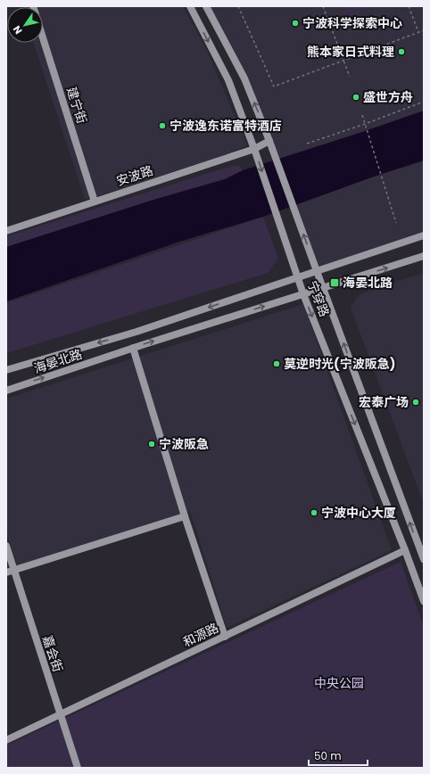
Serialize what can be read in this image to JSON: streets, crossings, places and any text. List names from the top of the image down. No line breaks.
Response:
{"streets":{"main road":["建宁街","安波路","宁穿路","海晏北路","和源路","嘉会街"]},"crossings":[["建宁街","安波路"],["安波路","宁穿路"],["宁穿路","海晏北路"],["宁穿路","和源路"],["和源路","嘉会街"]],"parks":["中央公园"],"places":{"other":["宁波科学探索中心","熊本家日式料理","盛世方舟","宁波逸东诺富特酒店","莫逆时光(宁波阪急)","宏泰广场","宁波阪急","宁波中心大厦"],"transit":["海晏北路"]},"scale_bar":"50 m","north":"bottom left"}
